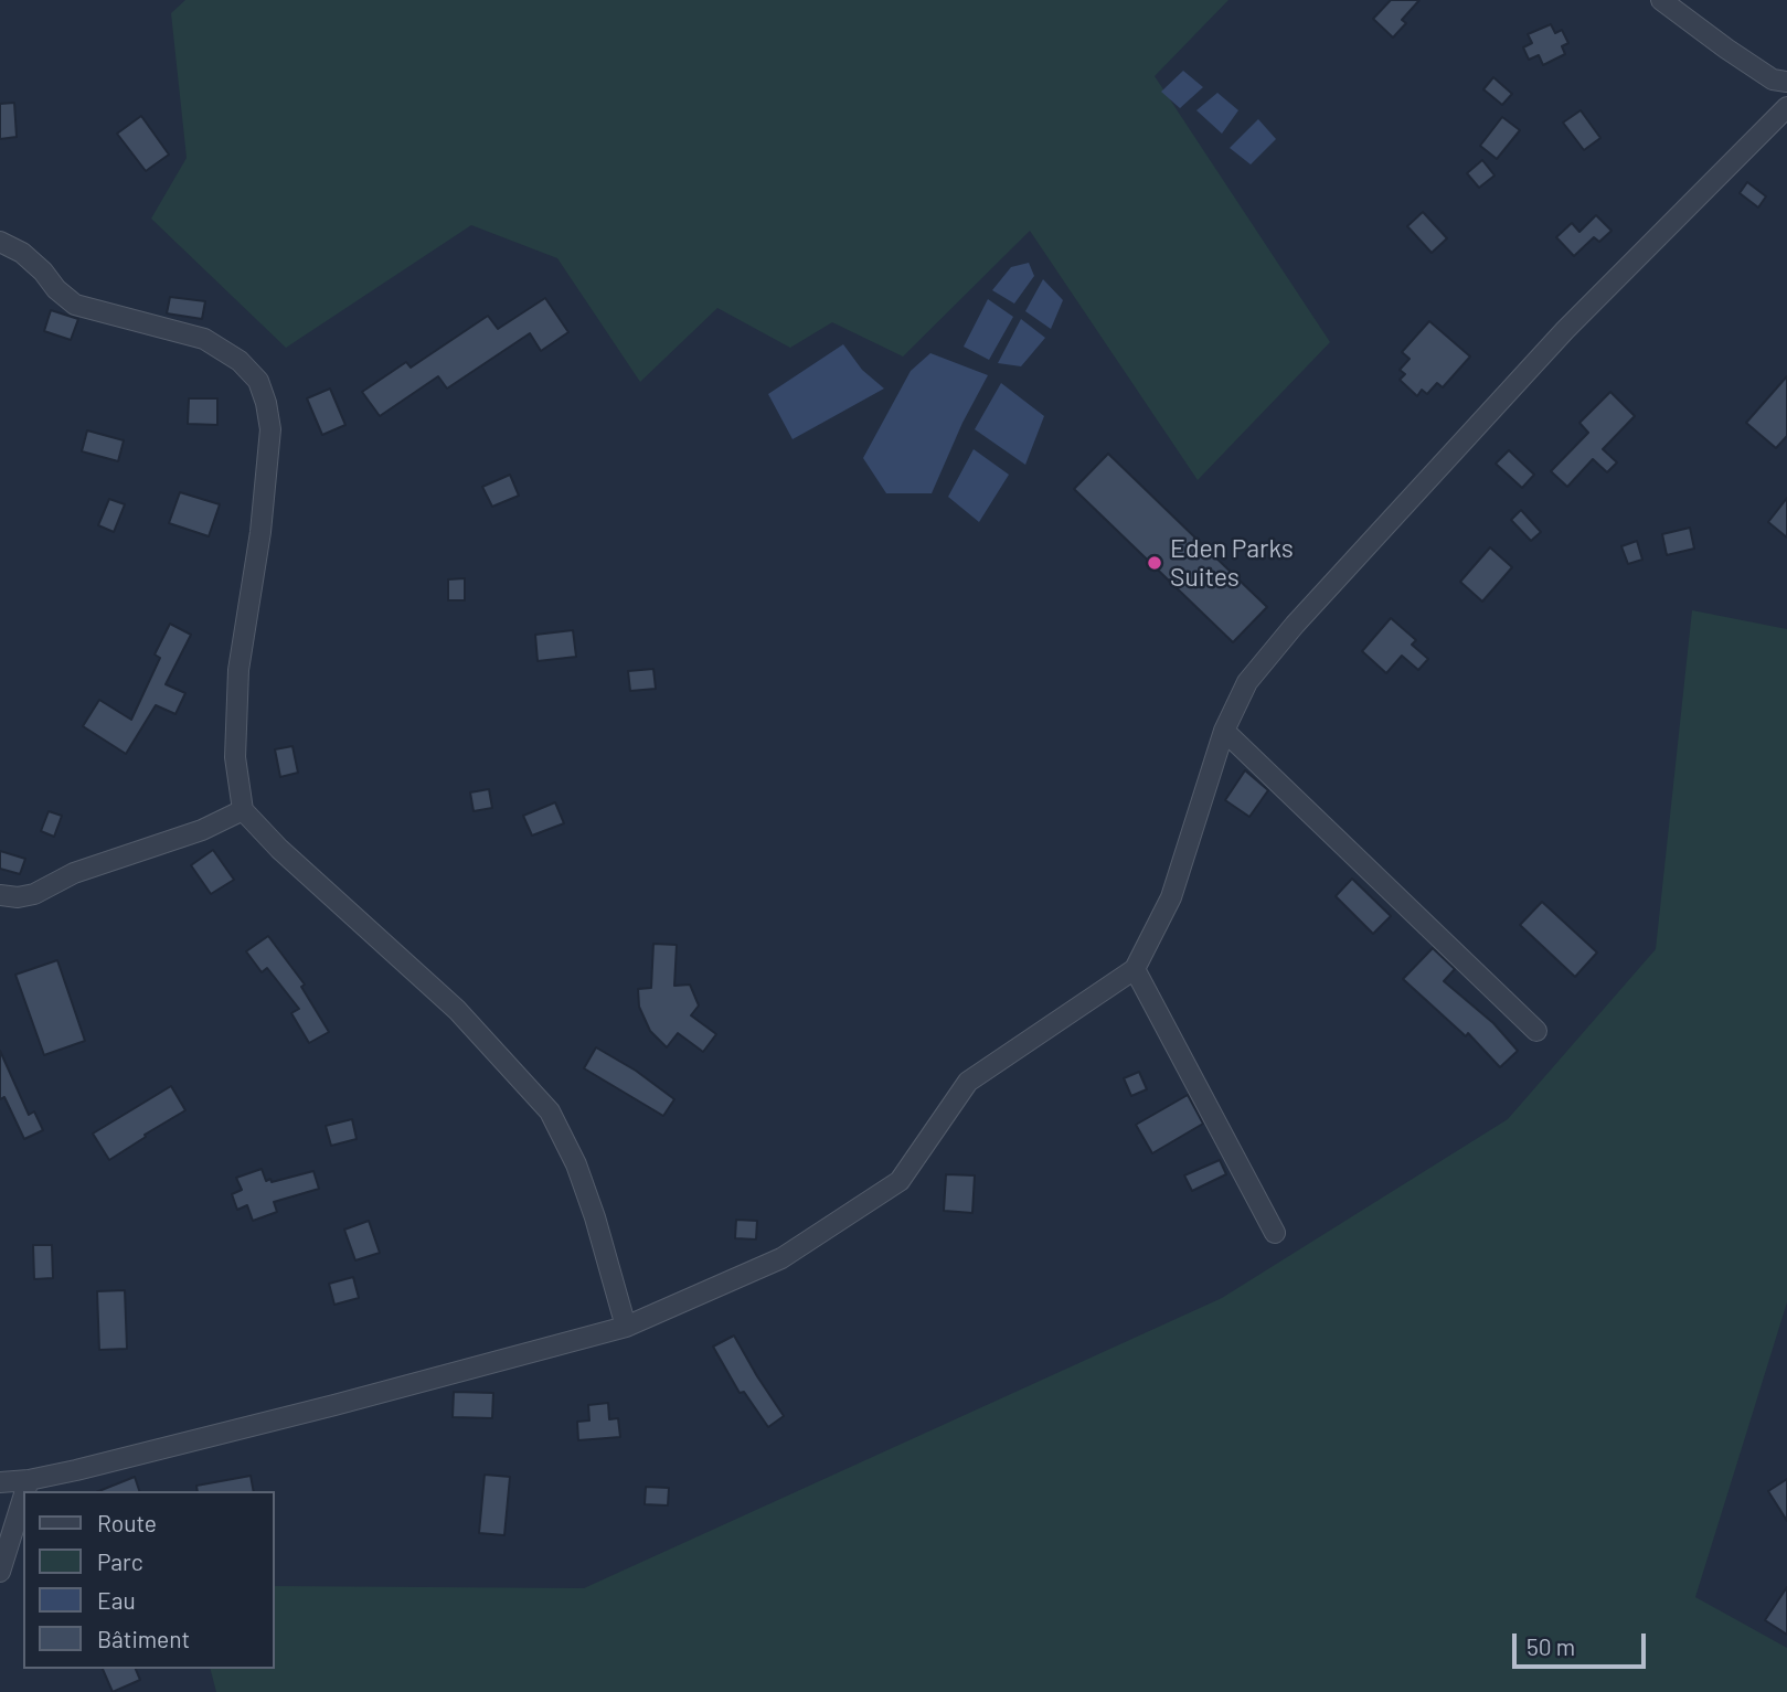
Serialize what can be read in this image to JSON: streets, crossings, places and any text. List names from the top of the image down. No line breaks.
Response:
{"places":["Eden Parks Suites"],"legend":["Route","Parc","Eau","Bâtiment"],"scale_bar":"50 m"}
